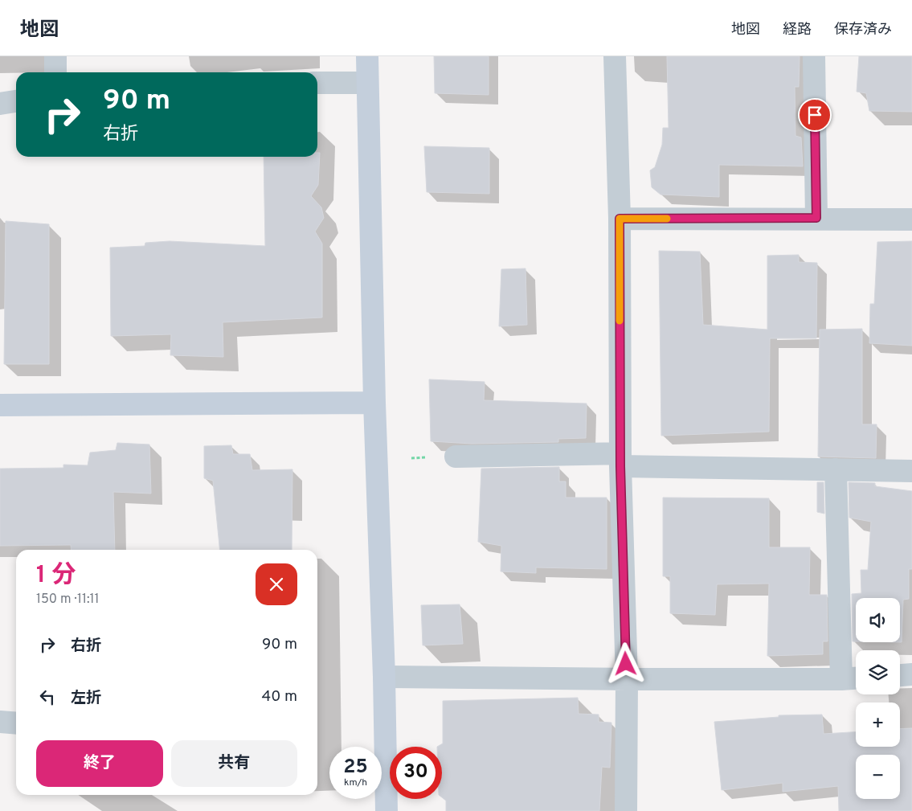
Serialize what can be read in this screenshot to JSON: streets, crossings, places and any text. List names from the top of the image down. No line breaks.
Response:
{"page":{"header":"地図","nav":["地図","経路","保存済み"],"turn":["90 m","右折"],"heading":["1 分","150 m · 11:11"],"map_buttons":["+","−"],"list":[{"name":"右折","value":"90 m"},{"name":"左折","value":"40 m"}],"buttons":["終了","共有"],"speed":"25 km/h","limit":"30"}}
